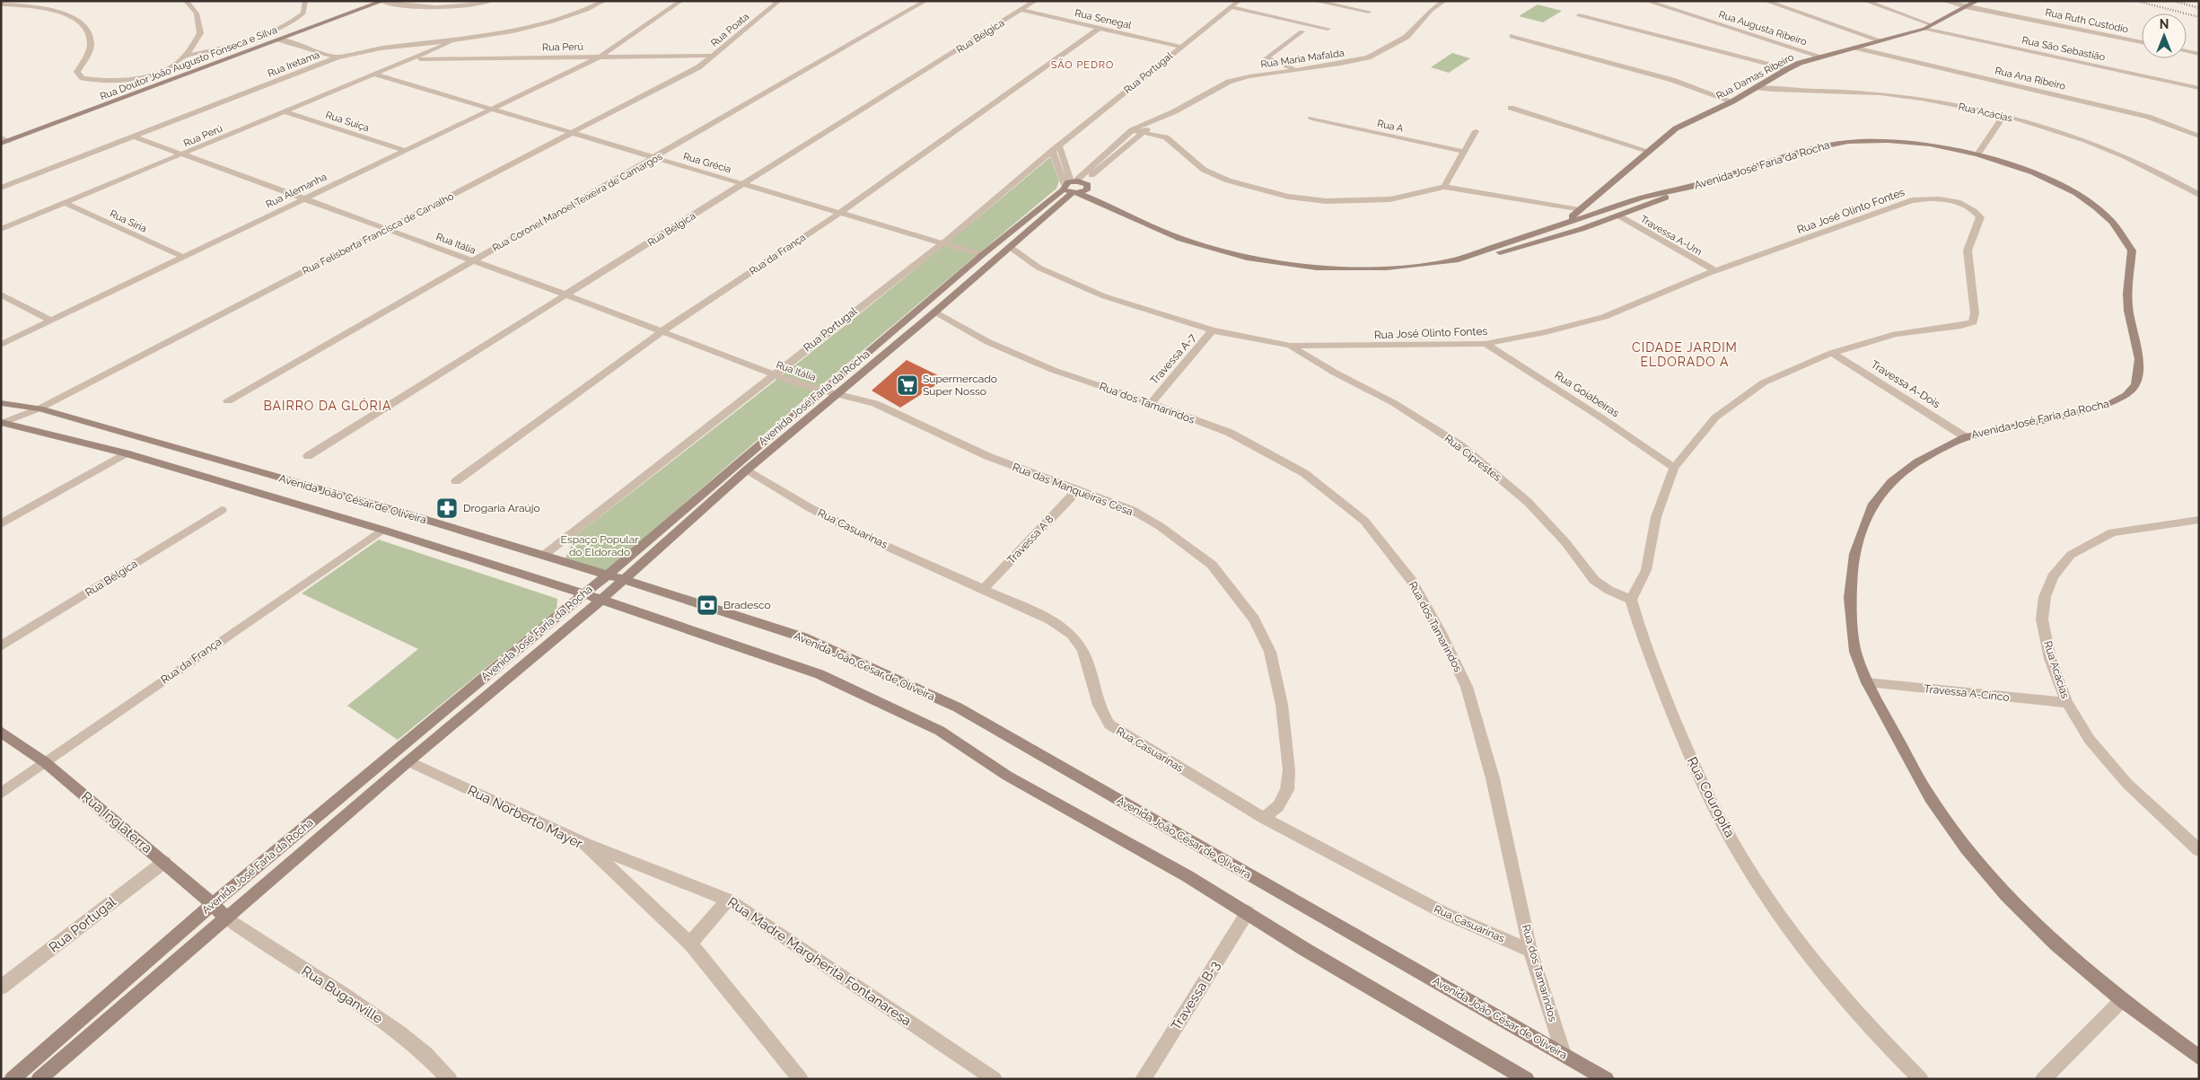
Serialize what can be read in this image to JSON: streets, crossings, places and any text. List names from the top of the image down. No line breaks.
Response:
{"streets":{"street":["Rua Senegal","Rua Ruth Custódio","Rua Augusta Ribeiro","Rua Poata","Rua Bélgica","Rua Perú","Rua São Sebastião","Rua Maria Mafalda","Rua Doutor João Augusto Fonseca e Silva","Rua Iretama","Rua Portugal","Rua Damas Ribeiro","Rua Ana Ribeiro","Rua Acácias","Rua Suíça","Rua A","Rua Grécia","Avenida José Faria da Rocha","Rua Alemanha","Rua Coronel Manoel Teixeira de Camargos","Rua José Olinto Fontes","Rua Síria","Rua Felisberta Francisca de Carvalho","Travessa A-Um","Rua Itália","Rua da França","Travessa A-7","Travessa A-Dois","Rua Goiabeiras","Rua dos Tamarindos","Rua Ciprestes","Rua das Manqueiras Cesa","Avenida João César de Oliveira","Rua Casuarinas","Travessa A 8","Travessa A-Cinco","Rua Couropita","Rua Norberto Mayer","Rua Inglaterra","Rua Madre Margherita Fontanaresa","Rua Buganville","Travessa B-3"]},"crossings":[["Rua Senegal","Rua Bélgica"],["Rua Senegal","Rua Portugal"],["Rua Senegal","Rua da França"],["Rua Ruth Custódio","Rua Damas Ribeiro"],["Rua Augusta Ribeiro","Rua Damas Ribeiro"],["Rua Poata","Rua Perú"],["Rua Poata","Rua Felisberta Francisca de Carvalho"],["Rua Bélgica","Rua Grécia"],["Rua Bélgica","Rua Itália"],["Rua Perú","Rua Iretama"],["Rua Perú","Rua Suíça"],["Rua Perú","Rua Grécia"],["Rua Perú","Rua Alemanha"],["Rua Perú","Rua Síria"],["Rua Perú","Rua Felisberta Francisca de Carvalho"],["Rua Perú","Rua Itália"],["Rua São Sebastião","Rua Damas Ribeiro"],["Rua Maria Mafalda","Avenida José Faria da Rocha"],["Rua Iretama","Rua Itália"],["Rua Portugal","Rua Grécia"],["Rua Portugal","Rua Itália"],["Rua Portugal","Avenida João César de Oliveira"],["Rua Portugal","Rua Inglaterra"],["Rua Damas Ribeiro","Rua Ana Ribeiro"],["Rua Damas Ribeiro","Rua Acácias"],["Rua Damas Ribeiro","Avenida José Faria da Rocha"],["Rua Acácias","Travessa A-Cinco"],["Rua Suíça","Rua Alemanha"],["Rua Grécia","Avenida José Faria da Rocha"],["Rua Grécia","Rua Alemanha"],["Rua Grécia","Rua Coronel Manoel Teixeira de Camargos"],["Rua Grécia","Rua Felisberta Francisca de Carvalho"],["Rua Grécia","Rua da França"],["Avenida José Faria da Rocha","Travessa A-Um"],["Avenida José Faria da Rocha","Rua Itália"],["Avenida José Faria da Rocha","Travessa A-Dois"],["Avenida José Faria da Rocha","Rua dos Tamarindos"],["Avenida José Faria da Rocha","Rua das Manqueiras Cesa"],["Avenida José Faria da Rocha","Avenida João César de Oliveira"],["Avenida José Faria da Rocha","Rua Casuarinas"],["Avenida José Faria da Rocha","Travessa A-Cinco"],["Avenida José Faria da Rocha","Rua Norberto Mayer"],["Avenida José Faria da Rocha","Rua Inglaterra"],["Avenida José Faria da Rocha","Rua Buganville"],["Rua Alemanha","Rua Síria"],["Rua Alemanha","Rua Itália"],["Rua Coronel Manoel Teixeira de Camargos","Rua Itália"],["Rua José Olinto Fontes","Travessa A-Um"],["Rua José Olinto Fontes","Travessa A-Dois"],["Rua José Olinto Fontes","Rua Goiabeiras"],["Rua José Olinto Fontes","Rua Ciprestes"],["Rua Felisberta Francisca de Carvalho","Rua Itália"],["Rua Felisberta Francisca de Carvalho","Avenida João César de Oliveira"],["Rua Itália","Rua da França"],["Rua Itália","Rua das Manqueiras Cesa"],["Rua da França","Avenida João César de Oliveira"],["Rua da França","Rua Inglaterra"],["Travessa A-7","Rua dos Tamarindos"],["Rua dos Tamarindos","Avenida João César de Oliveira"],["Rua dos Tamarindos","Rua Casuarinas"],["Rua Ciprestes","Rua Couropita"],["Rua das Manqueiras Cesa","Rua Casuarinas"],["Rua das Manqueiras Cesa","Travessa A 8"],["Avenida João César de Oliveira","Travessa B-3"],["Rua Casuarinas","Travessa A 8"],["Rua Norberto Mayer","Rua Madre Margherita Fontanaresa"],["Rua Inglaterra","Rua Buganville"]],"districts":["SÃO PEDRO","CIDADE JARDIM ELDORADO A","BAIRRO DA GLÓRIA"],"parks":["Espaço Popular do Eldorado"],"places":{"supermarket":["Supermercado Super Nosso"],"pharmacy":["Drogaria Araújo"],"bank":["Bradesco"]},"north":"top"}
